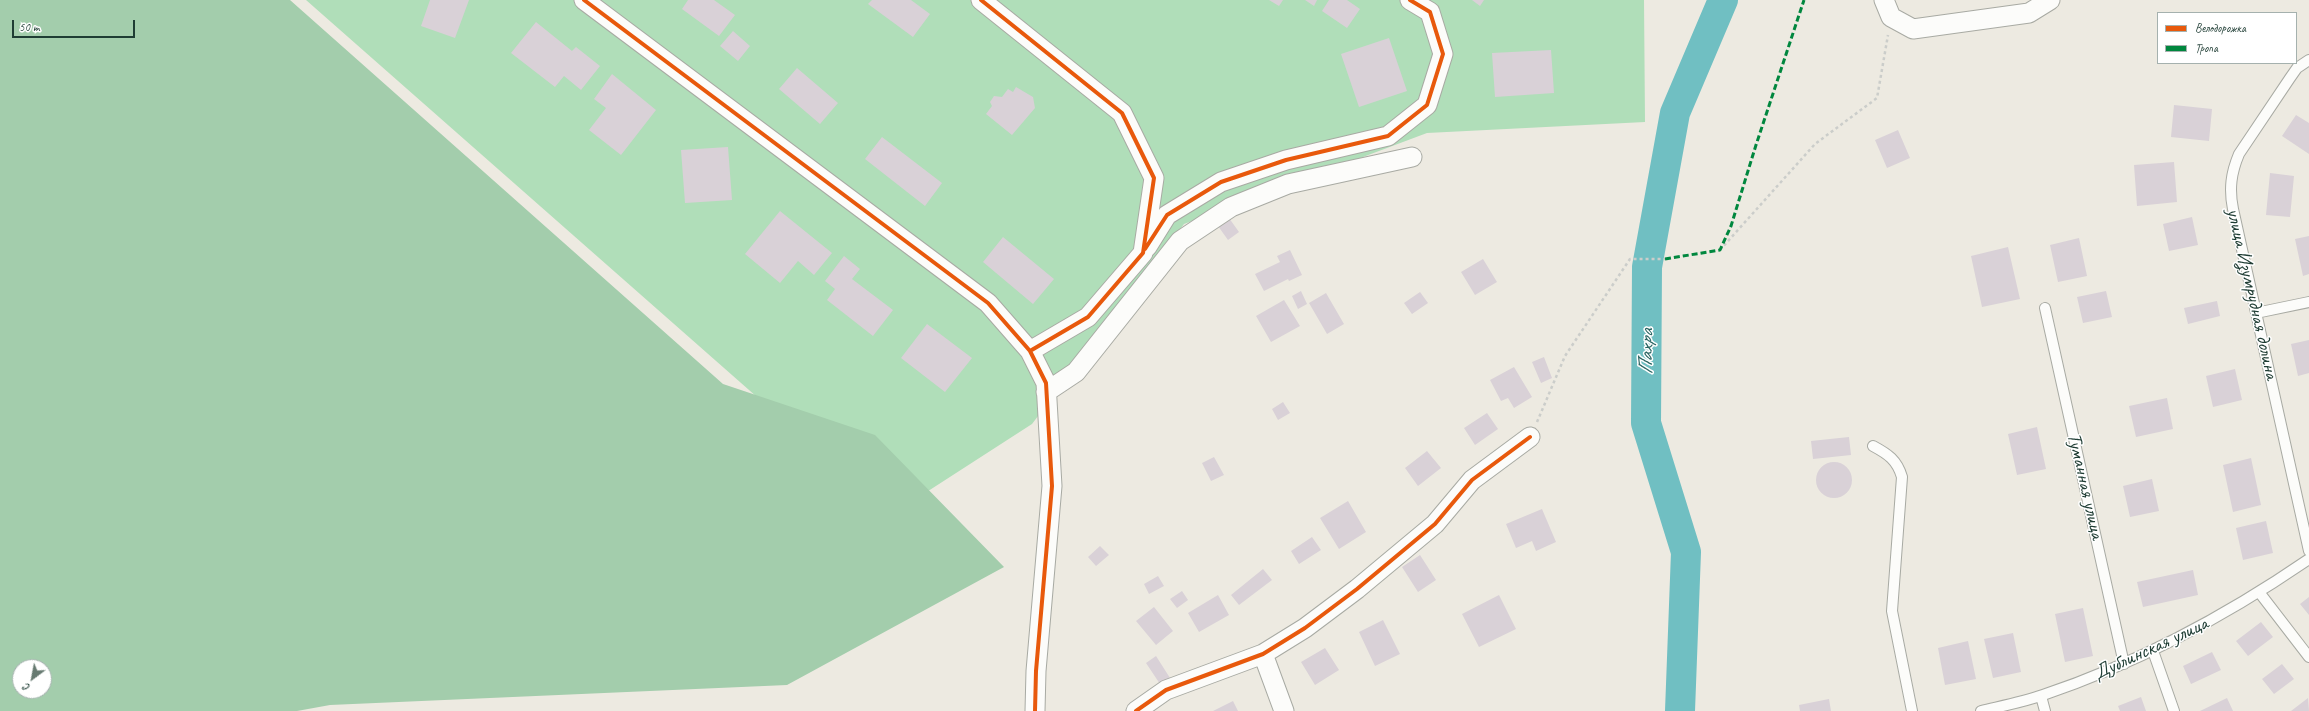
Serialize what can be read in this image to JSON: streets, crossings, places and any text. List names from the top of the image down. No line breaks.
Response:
{"streets":{"lane":["улица Изумрудная долина","Туманная улица","Дублинская улица"]},"crossings":[["Туманная улица","Дублинская улица"]],"water":["Пахра"],"legend":["Велодорожка","Тропа"],"scale_bar":"50 m","north":"bottom left"}
